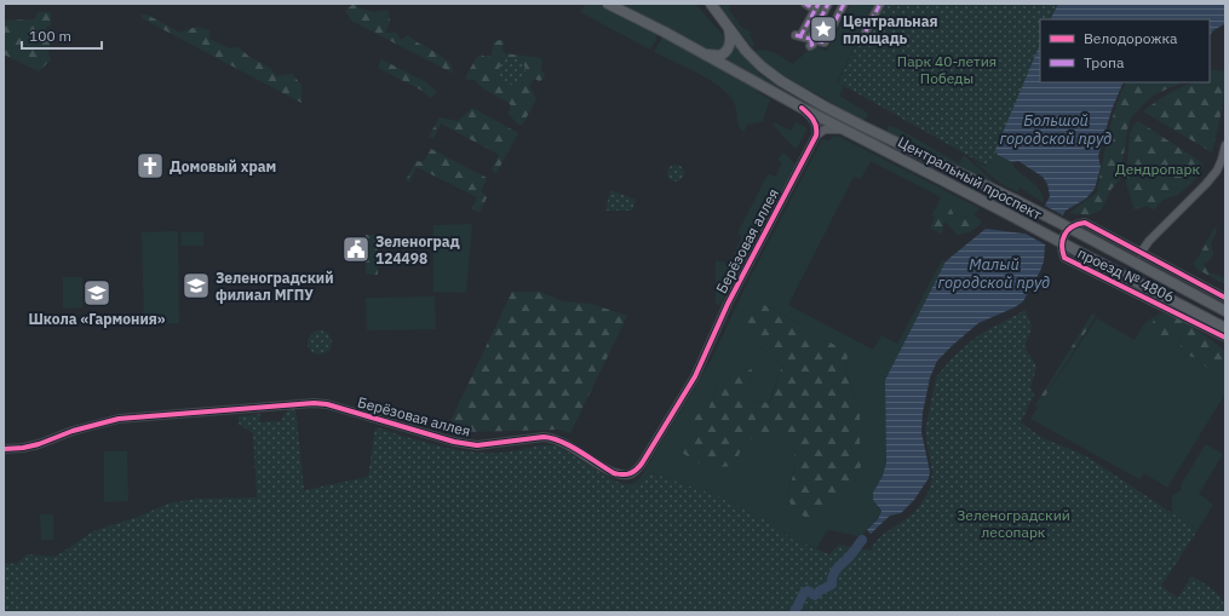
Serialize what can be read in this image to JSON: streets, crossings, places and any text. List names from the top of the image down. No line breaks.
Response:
{"streets":{"main road":["Центральный проспект"],"street":["Берёзовая аллея","проезд № 4806"]},"water":["Большой городской пруд","Малый городской пруд"],"parks":["Парк 40-летия Победы","Дендропарк","Зеленоградский лесопарк"],"places":{"place":["Центральная площадь"],"church":["Домовый храм"],"public building":["Зеленоград 124498"],"school or university":["Зеленоградский филиал МГПУ","Школа «Гармония»"]},"legend":["Велодорожка","Тропа"],"scale_bar":"100 m"}
